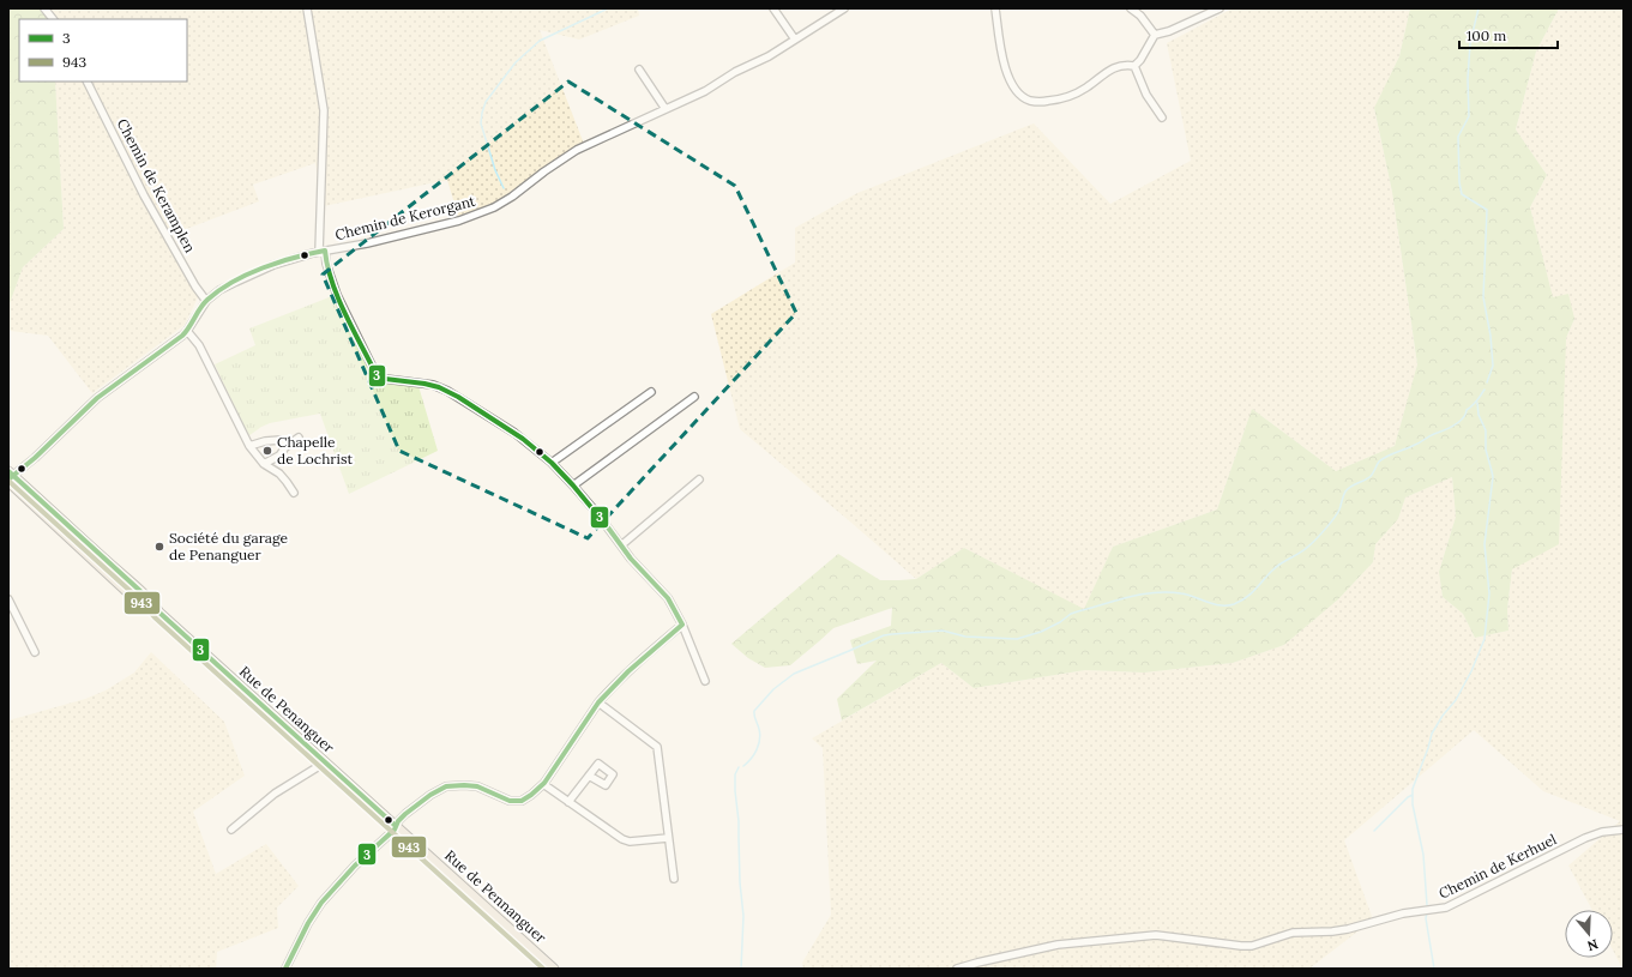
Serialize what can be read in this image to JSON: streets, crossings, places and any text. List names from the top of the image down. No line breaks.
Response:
{"streets":{"main road":["Rue de Penanguer","Rue de Pennanguer"],"street":["Chemin de Keramplen","Chemin de Kerorgant","Chemin de Kerhuel"]},"crossings":[["Chemin de Keramplen","Chemin de Kerorgant"],["Rue de Penanguer","Rue de Pennanguer"]],"places":["Chapelle de Lochrist","Société du garage de Penanguer"],"lines":["transit line 3","transit line 943"],"legend":["3","943"],"scale_bar":"100 m","north":"bottom"}
